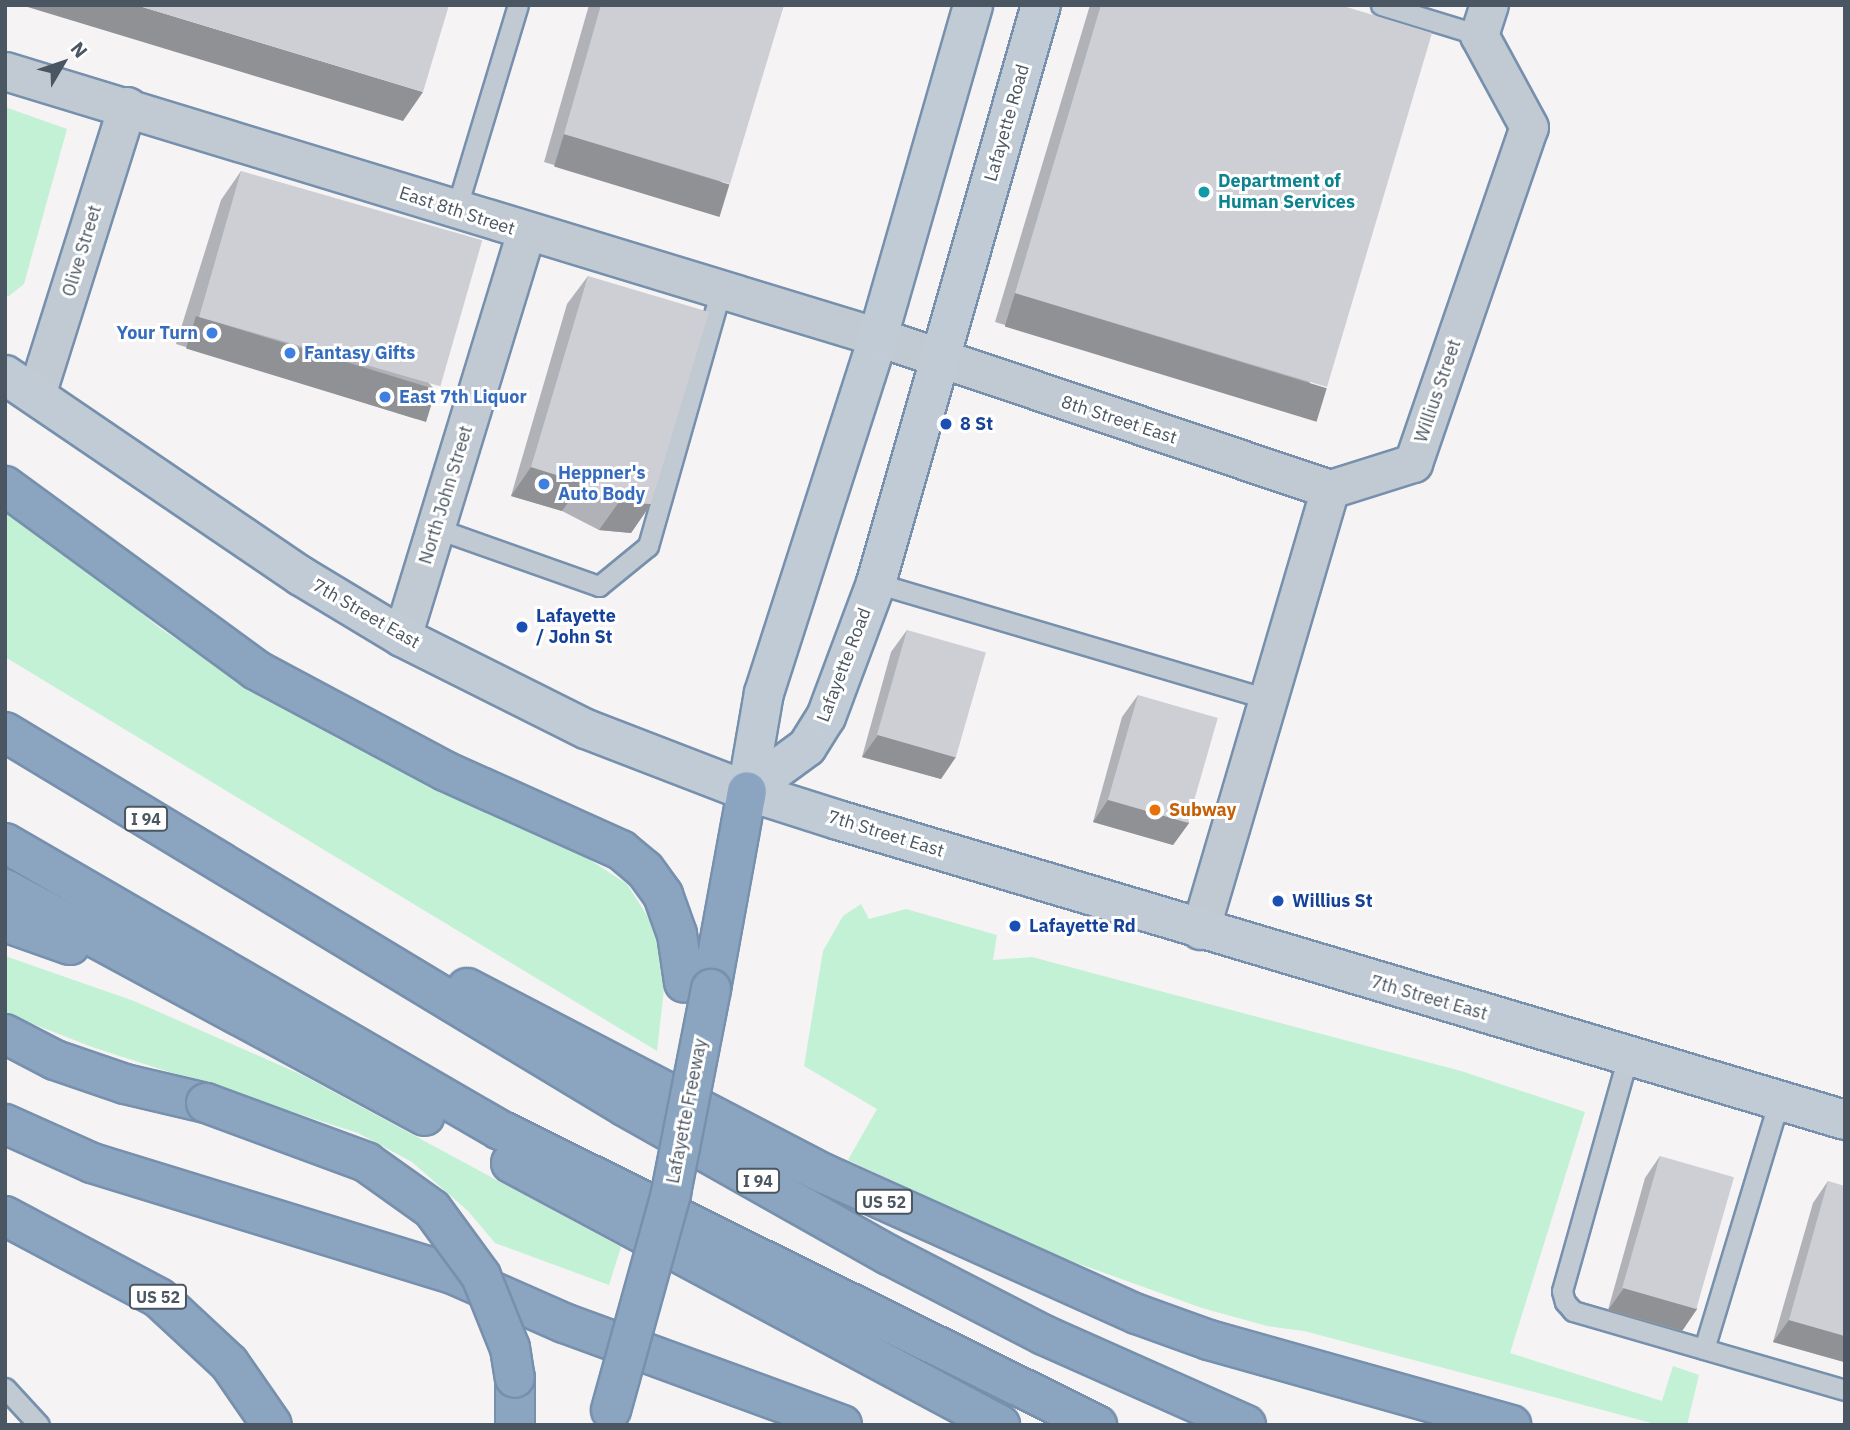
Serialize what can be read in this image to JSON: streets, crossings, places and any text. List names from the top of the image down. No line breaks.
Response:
{"streets":{"highway":["I 94","Lafayette Freeway","US 52"],"main road":["Lafayette Road","7th Street East"],"street":["East 8th Street","Olive Street","Willius Street","8th Street East","North John Street"]},"crossings":[["Lafayette Road","East 8th Street"],["Lafayette Road","8th Street East"],["Lafayette Road","7th Street East"],["East 8th Street","Olive Street"],["East 8th Street","8th Street East"],["East 8th Street","North John Street"],["Olive Street","7th Street East"],["Willius Street","8th Street East"],["North John Street","7th Street East"],["I 94","US 52"]],"places":["Department of Human Services","Your Turn","Fantasy Gifts","East 7th Liquor","8 St","Heppner's Auto Body","Lafayette / John St","Subway","Willius St","Lafayette Rd"],"north":"top right"}
